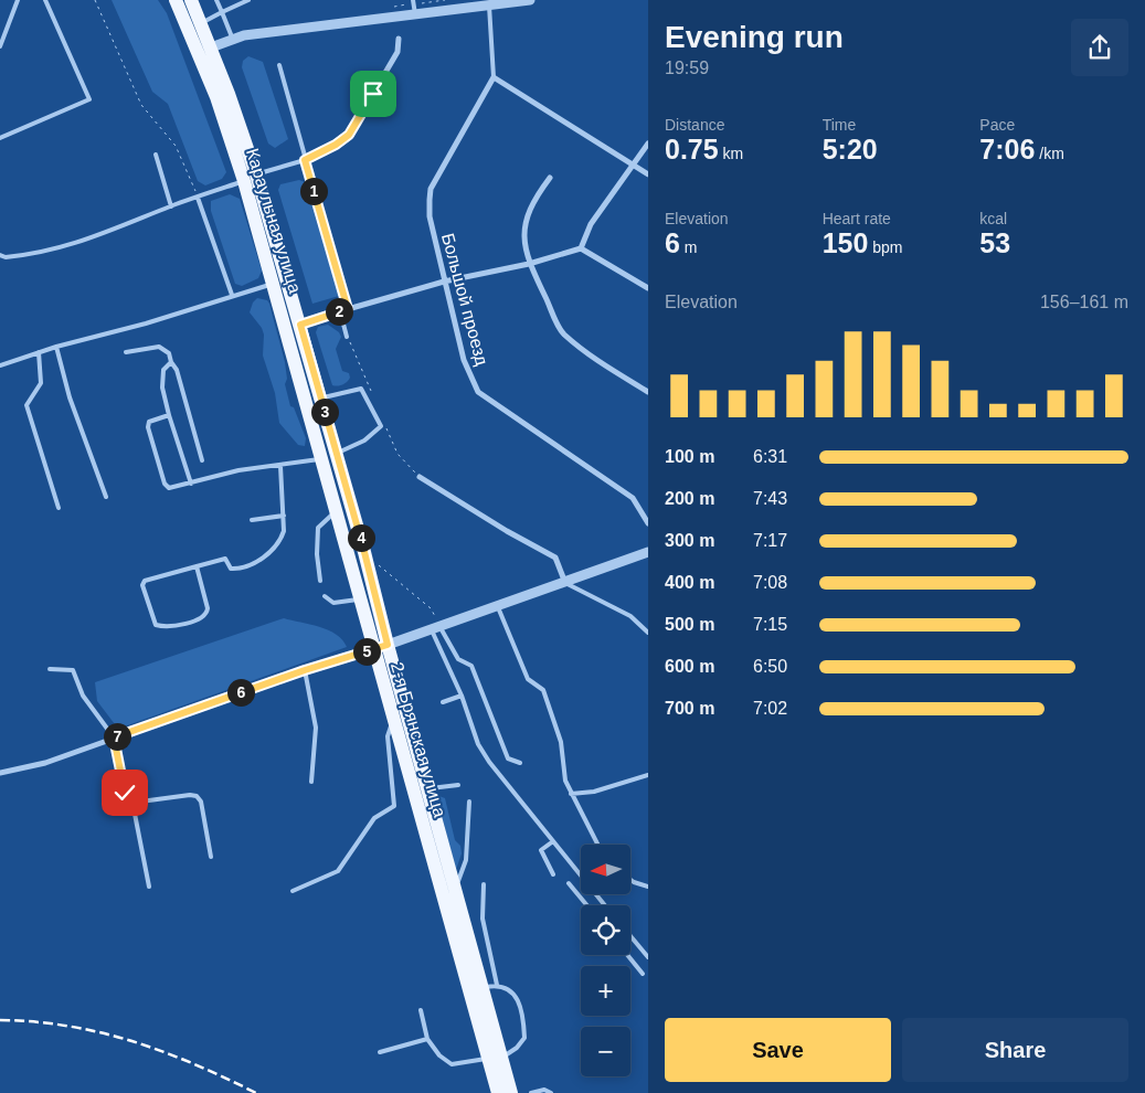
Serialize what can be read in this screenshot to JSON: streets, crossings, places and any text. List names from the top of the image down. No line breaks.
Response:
{"streets":{"main road":["Караульная улица","2-я Брянская улица"],"street":["Большой проезд"]},"crossings":[["Караульная улица","2-я Брянская улица"]],"north":"left","page":{"heading":["Evening run","19:59"],"stats":[["Distance","0.75 km"],["Time","5:20"],["Pace","7:06 /km"],["Elevation","6 m"],["Heart rate","150 bpm"],["kcal","53"]],"pins":["1","2","3","4","5","6","7"],"chart":["Elevation","156–161 m"],"list":[{"name":"100 m","note":"6:31"},{"name":"200 m","note":"7:43"},{"name":"300 m","note":"7:17"},{"name":"400 m","note":"7:08"},{"name":"500 m","note":"7:15"},{"name":"600 m","note":"6:50"},{"name":"700 m","note":"7:02"}],"map_buttons":["+","−"],"buttons":["Save","Share"]}}
